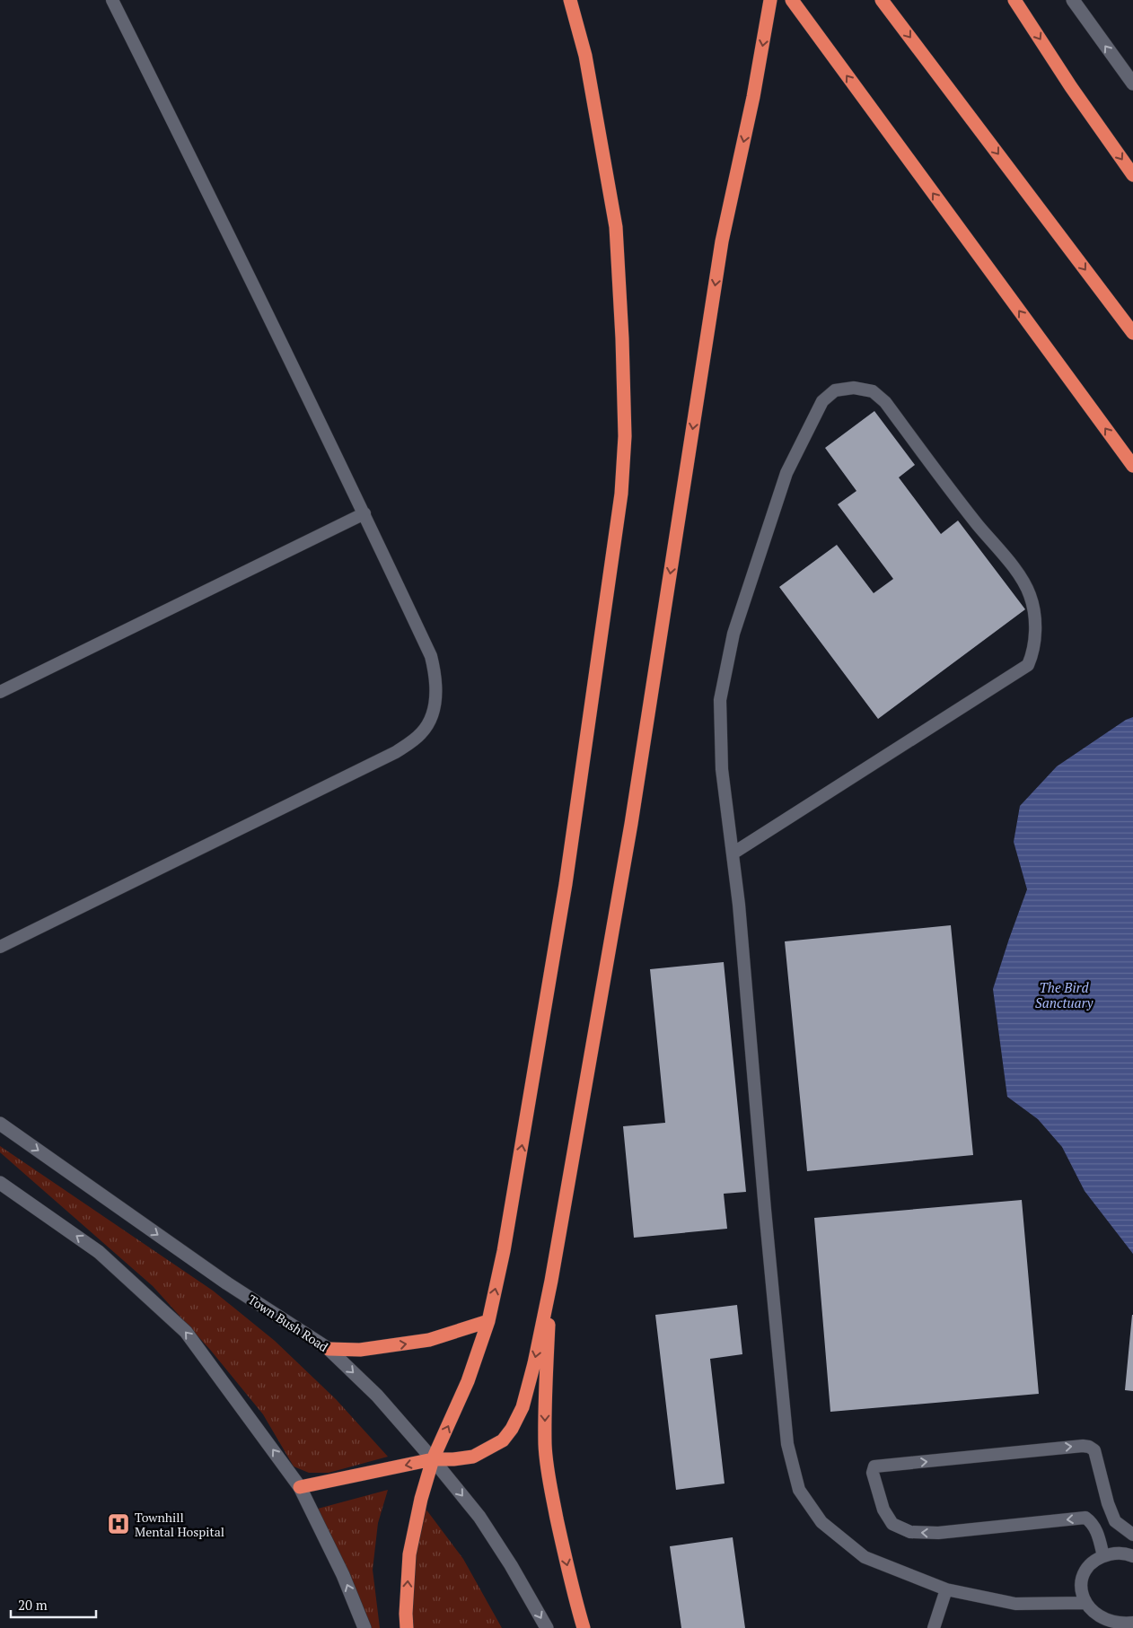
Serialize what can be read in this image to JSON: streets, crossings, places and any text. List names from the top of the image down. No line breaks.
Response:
{"streets":{"street":["Town Bush Road"]},"water":["The Bird Sanctuary"],"places":{"hospital":["Townhill Mental Hospital"]},"scale_bar":"20 m"}
